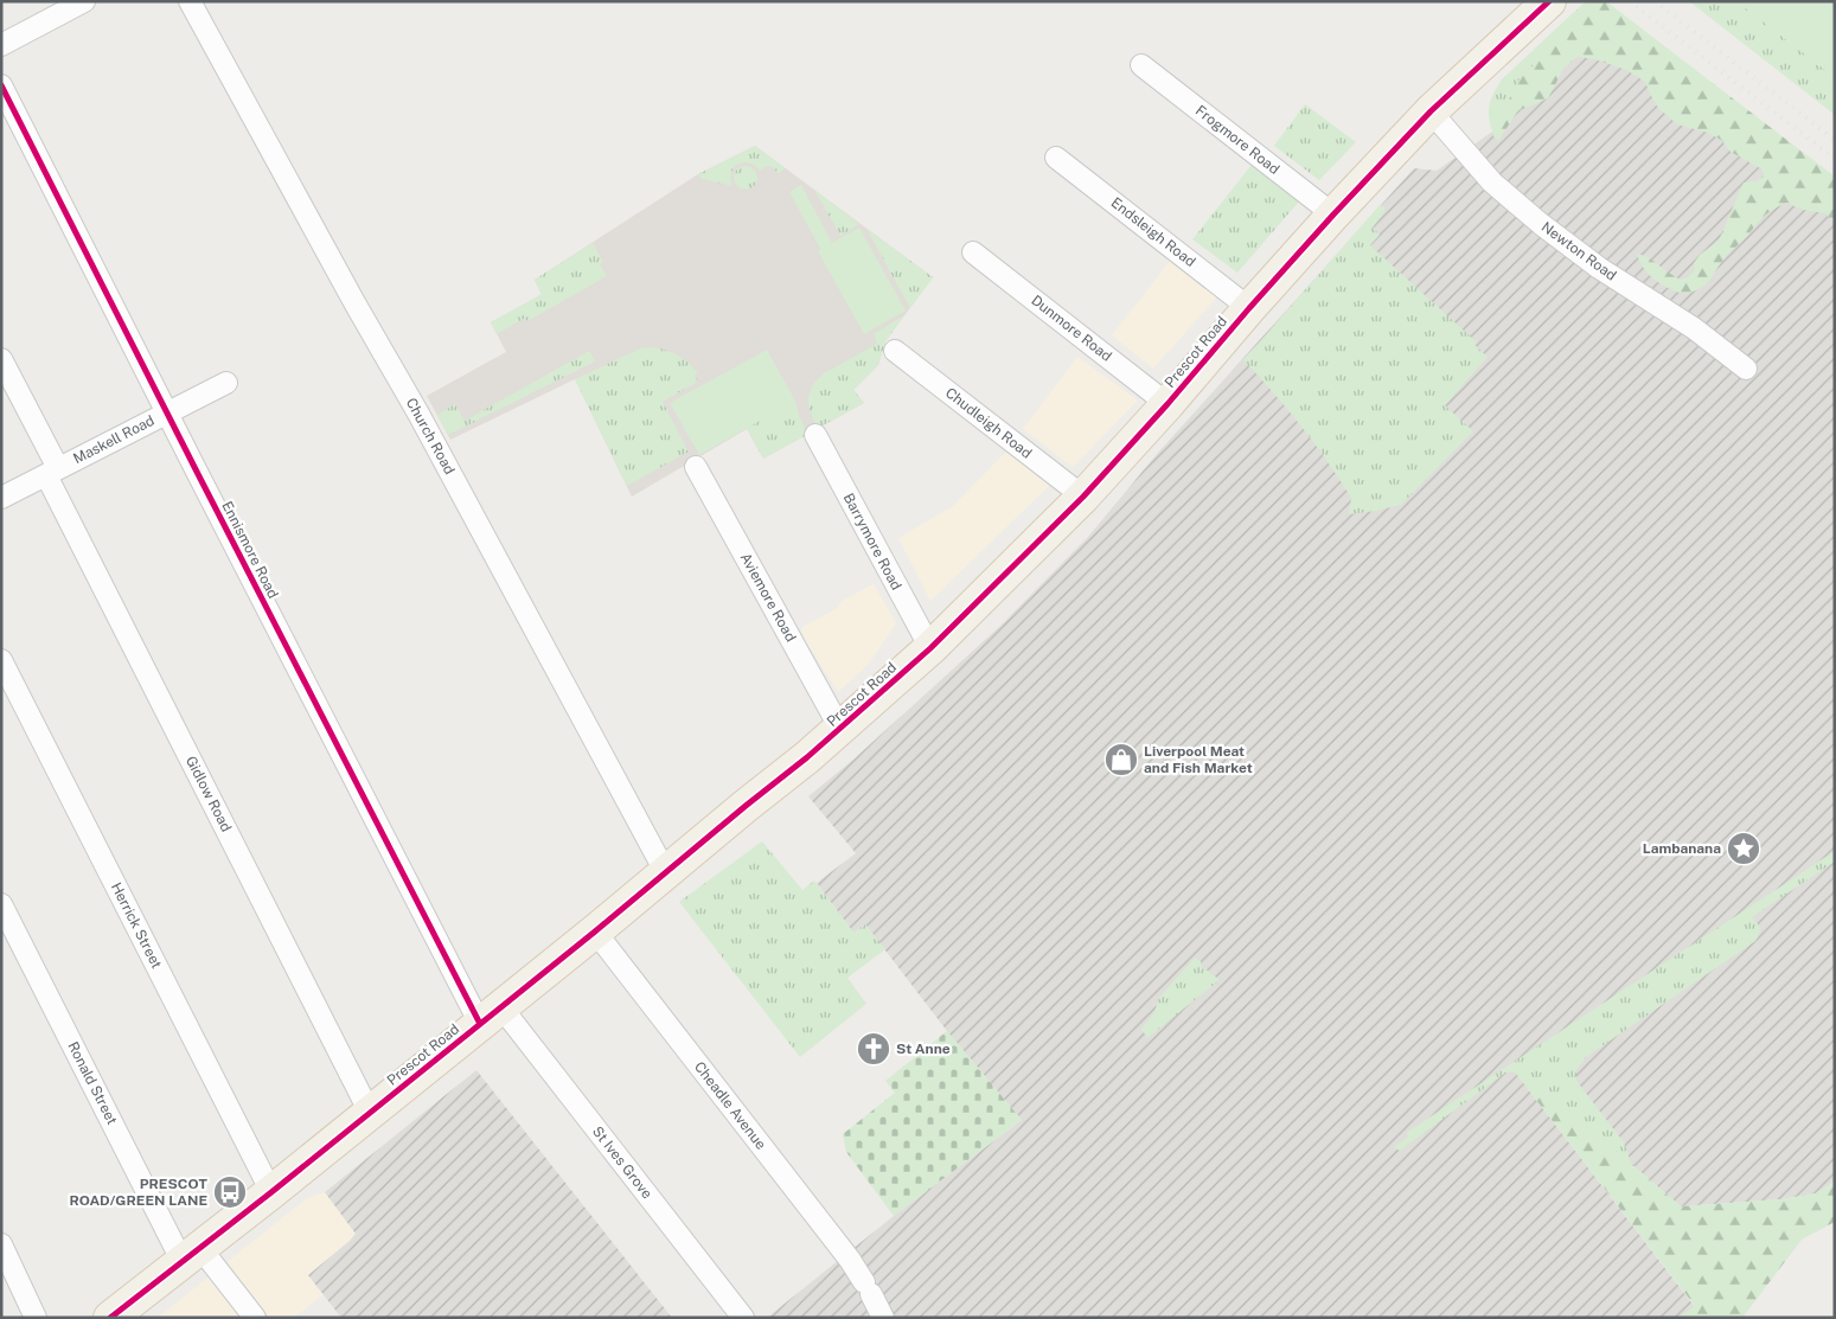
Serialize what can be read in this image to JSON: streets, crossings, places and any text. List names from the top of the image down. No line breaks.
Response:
{"streets":{"main road":["Prescot Road"],"street":["Frogmore Road","Endsleigh Road","Newton Road","Dunmore Road","Chudleigh Road","Church Road","Maskell Road","Barrymore Road","Ennismore Road","Aviemore Road","Gidlow Road","Herrick Street","Ronald Street","Cheadle Avenue","St Ives Grove"]},"crossings":[["Frogmore Road","Prescot Road"],["Endsleigh Road","Prescot Road"],["Newton Road","Prescot Road"],["Dunmore Road","Prescot Road"],["Prescot Road","Chudleigh Road"],["Prescot Road","Church Road"],["Prescot Road","Barrymore Road"],["Prescot Road","Ennismore Road"],["Prescot Road","Aviemore Road"],["Prescot Road","Gidlow Road"],["Prescot Road","Herrick Street"],["Prescot Road","Ronald Street"],["Prescot Road","Cheadle Avenue"],["Prescot Road","St Ives Grove"],["Maskell Road","Ennismore Road"],["Maskell Road","Gidlow Road"],["Ennismore Road","St Ives Grove"]],"places":{"shop":["Liverpool Meat and Fish Market"],"place":["Lambanana"],"church":["St Anne"],"bus stop":["PRESCOT ROAD/GREEN LANE"]}}
